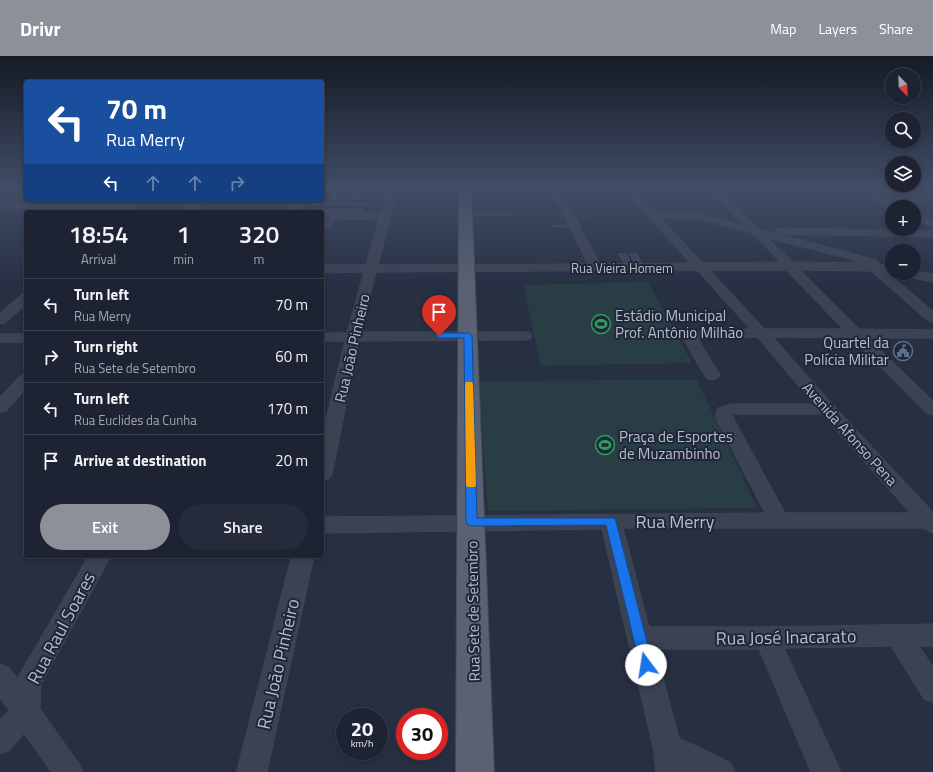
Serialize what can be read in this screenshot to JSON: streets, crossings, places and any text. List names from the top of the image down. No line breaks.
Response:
{"streets":{"main road":["Rua Sete de Setembro"],"street":["Rua Vieira Homem","Rua João Pinheiro","Avenida Afonso Pena","Rua Merry","Rua Raul Soares","Rua José Inacarato"]},"crossings":[["Rua Vieira Homem","Rua João Pinheiro"],["Rua Vieira Homem","Avenida Afonso Pena"],["Rua Vieira Homem","Rua Sete de Setembro"],["Avenida Afonso Pena","Rua Merry"],["Rua Merry","Rua Sete de Setembro"]],"places":{"sports":["Estádio Municipal Prof. Antônio Milhão","Praça de Esportes de Muzambinho"],"public building":["Quartel da Polícia Militar"]},"north":"bottom right","page":{"header":"Drivr","nav":["Map","Layers","Share"],"map_buttons":["+","−"],"turn":["70 m","Rua Merry"],"eta":["18:54","Arrival","1","min","320","m"],"list":[{"name":"Turn left","note":"Rua Merry","value":"70 m"},{"name":"Turn right","note":"Rua Sete de Setembro","value":"60 m"},{"name":"Turn left","note":"Rua Euclides da Cunha","value":"170 m"},{"name":"Arrive at destination","value":"20 m"}],"buttons":["Exit","Share"],"speed":"20 km/h","limit":"30"}}
